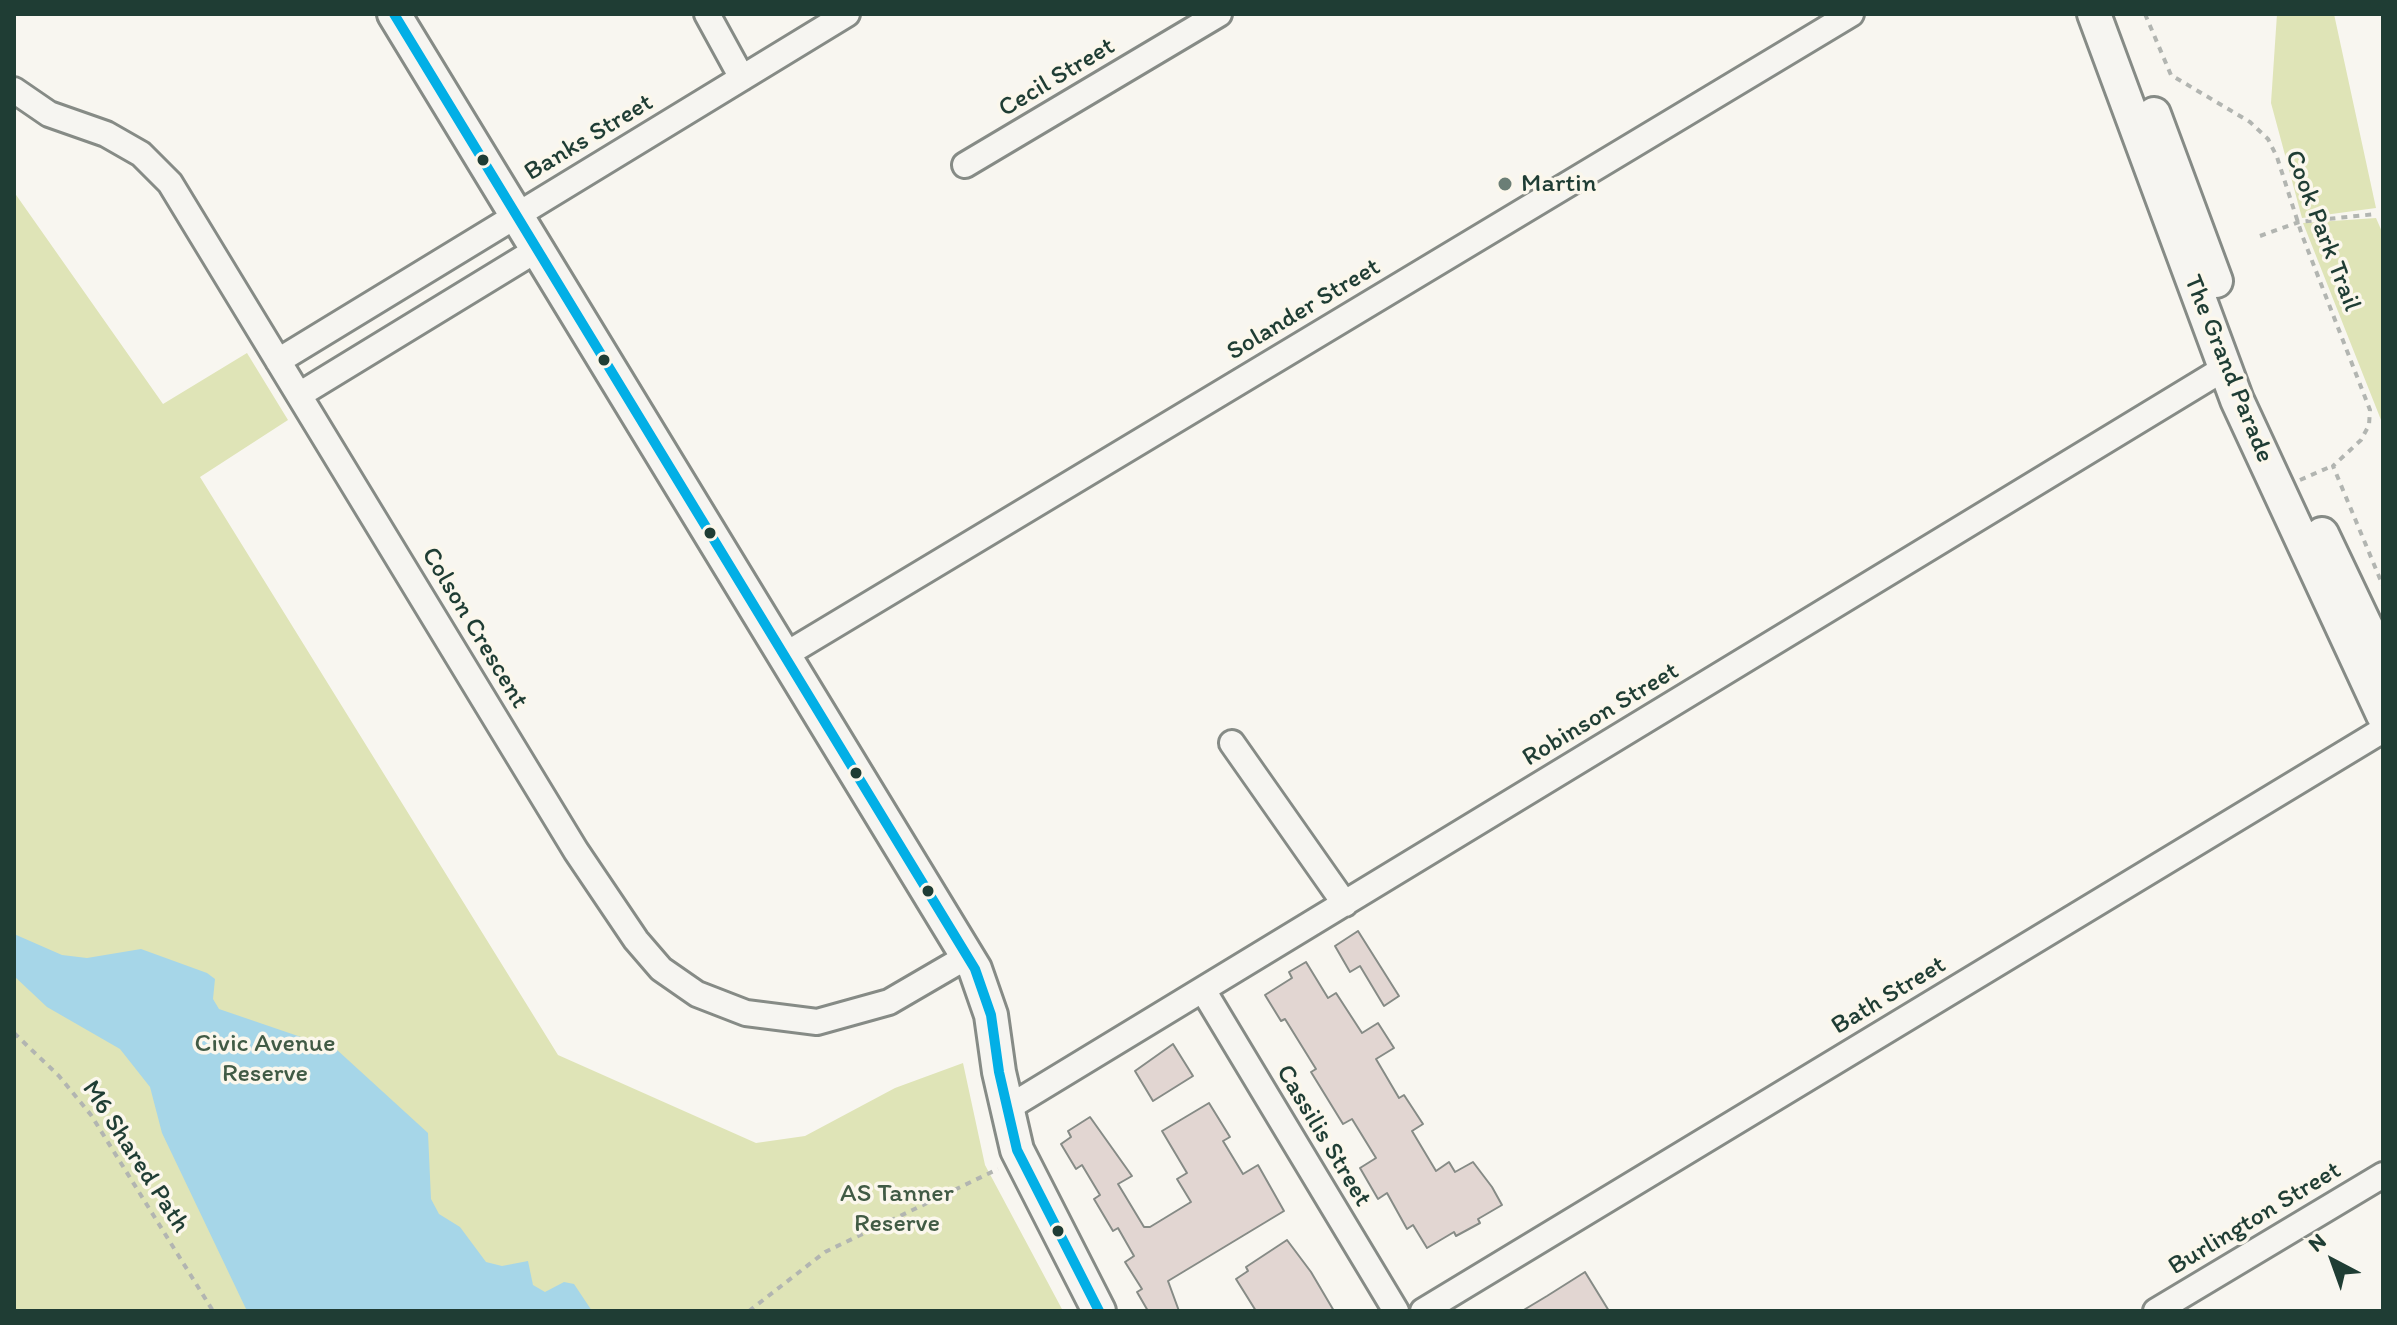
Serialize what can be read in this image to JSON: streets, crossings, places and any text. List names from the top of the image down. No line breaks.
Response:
{"streets":{"main road":["The Grand Parade"],"street":["Cecil Street","Banks Street","Solander Street","Colson Crescent","Robinson Street","Bath Street","Cassilis Street","Burlington Street"],"path":["Cook Park Trail","M6 Shared Path"]},"crossings":[["Banks Street","Colson Crescent"],["The Grand Parade","Robinson Street"],["Robinson Street","Cassilis Street"]],"parks":["Civic Avenue Reserve","AS Tanner Reserve"],"places":["Martin"],"north":"top left"}
